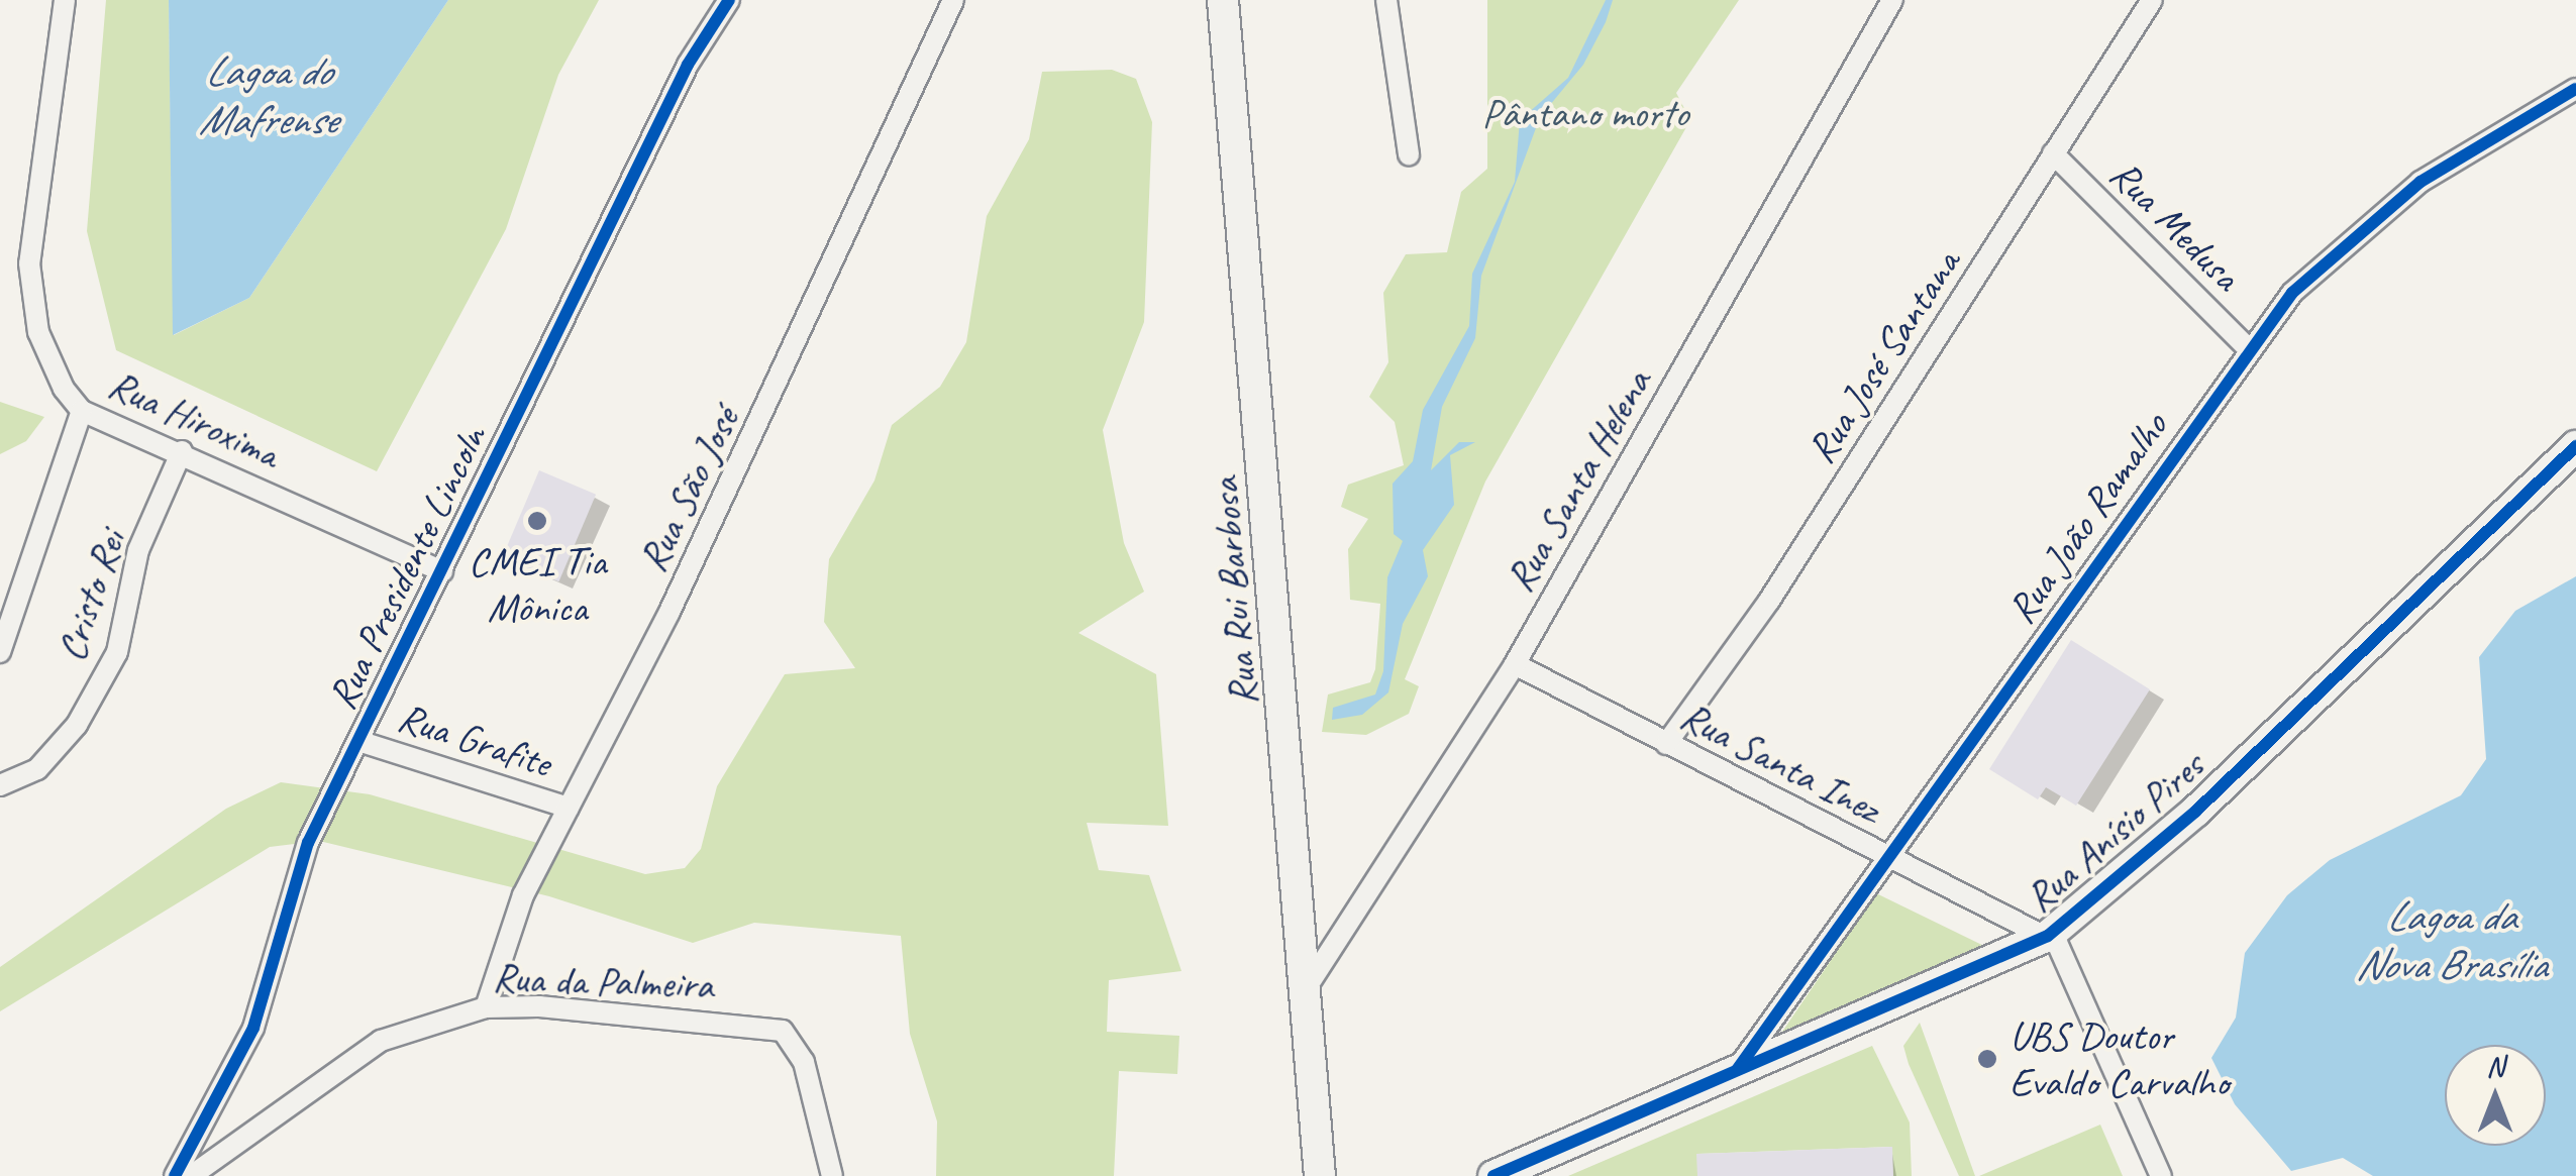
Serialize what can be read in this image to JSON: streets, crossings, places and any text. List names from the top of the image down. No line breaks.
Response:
{"streets":{"street":["Rua Medusa","Rua José Santana","Rua Hiroxima","Rua Santa Helena","Rua São José","Rua João Ramalho","Rua Presidente Lincoln","Rua Rui Barbosa","Cristo Rei","Rua Grafite","Rua Santa Inez","Rua Anísio Pires","Rua da Palmeira"]},"crossings":[["Rua Medusa","Rua José Santana"],["Rua Medusa","Rua João Ramalho"],["Rua José Santana","Rua Santa Inez"],["Rua Hiroxima","Rua Presidente Lincoln"],["Rua Hiroxima","Cristo Rei"],["Rua Santa Helena","Rua Rui Barbosa"],["Rua Santa Helena","Rua Santa Inez"],["Rua São José","Rua Grafite"],["Rua São José","Rua da Palmeira"],["Rua João Ramalho","Rua Santa Inez"],["Rua João Ramalho","Rua Anísio Pires"],["Rua Presidente Lincoln","Rua Grafite"],["Rua Santa Inez","Rua Anísio Pires"]],"water":["Lagoa do Mafrense","Lagoa da Nova Brasília"],"parks":["Pântano morto"],"places":["CMEI Tia Mônica","UBS Doutor Evaldo Carvalho"],"north":"top"}
